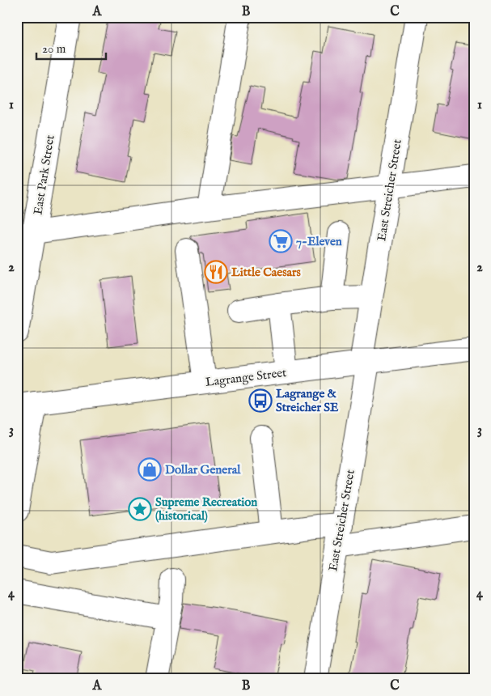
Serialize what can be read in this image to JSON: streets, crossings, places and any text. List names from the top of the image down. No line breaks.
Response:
{"streets":{"street":["East Park Street","East Streicher Street","Lagrange Street"]},"crossings":[["East Streicher Street","Lagrange Street"]],"places":{"supermarket":["7-Eleven"],"restaurant":["Little Caesars"],"bus stop":["Lagrange & Streicher SE"],"shop":["Dollar General"],"place":["Supreme Recreation (historical)"]},"scale_bar":"20 m","grid":{"columns":["A","B","C"],"rows":["1","2","3","4"]}}
